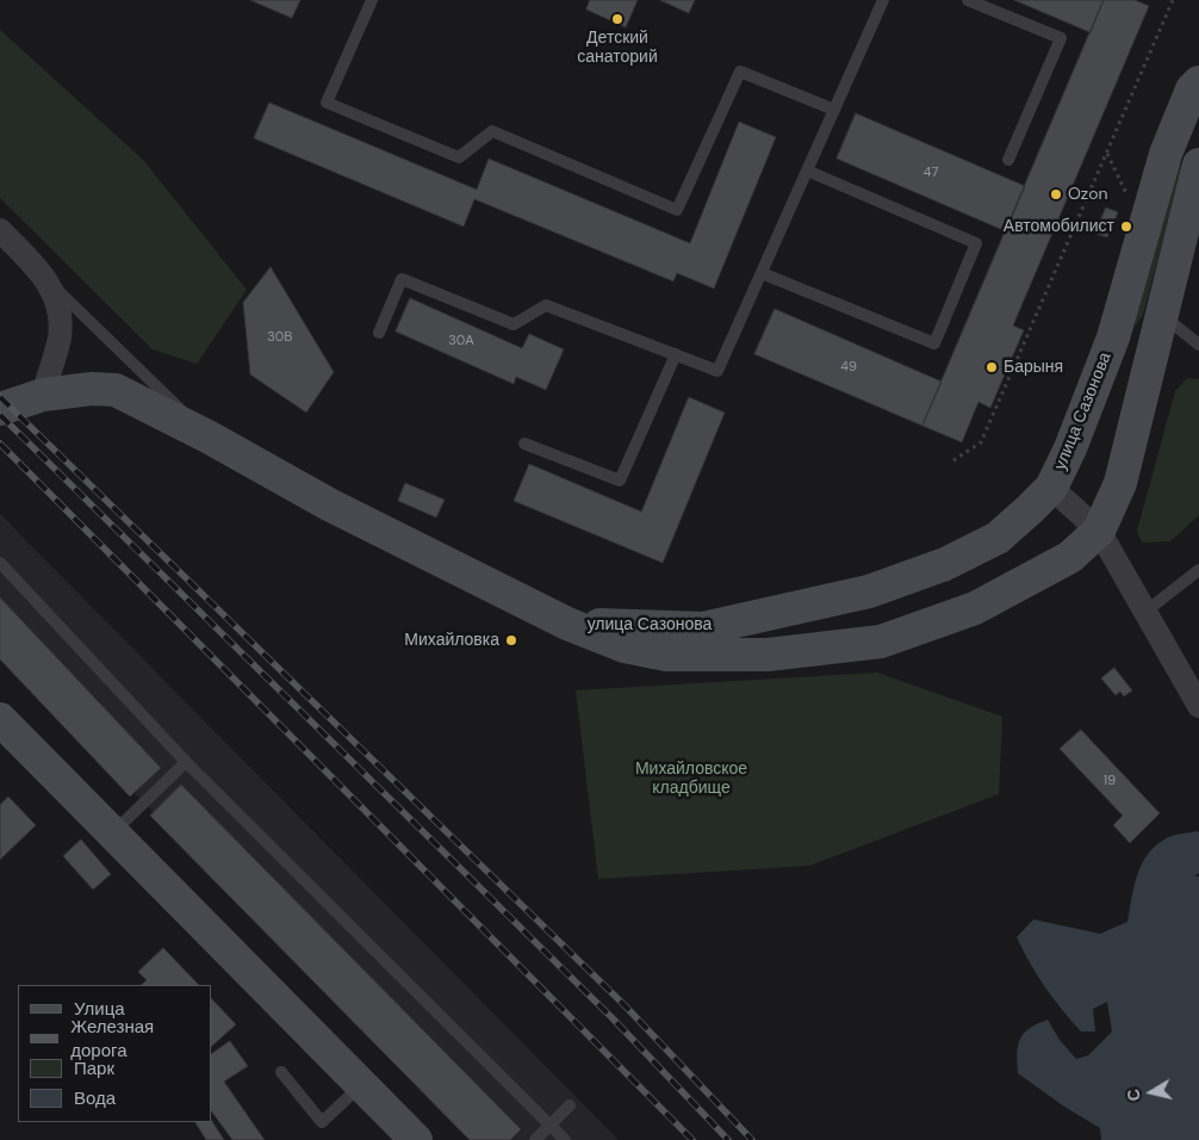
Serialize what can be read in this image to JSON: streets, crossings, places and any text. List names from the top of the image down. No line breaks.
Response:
{"streets":{"main road":["улица Сазонова"]},"parks":["Михайловское кладбище"],"places":["Детский санаторий","Ozon","Автомобилист","Барыня","Михайловка"],"house_numbers":["47","30В","30А","49","19"],"legend":["Улица","Железная дорога","Парк","Вода"],"north":"left"}
